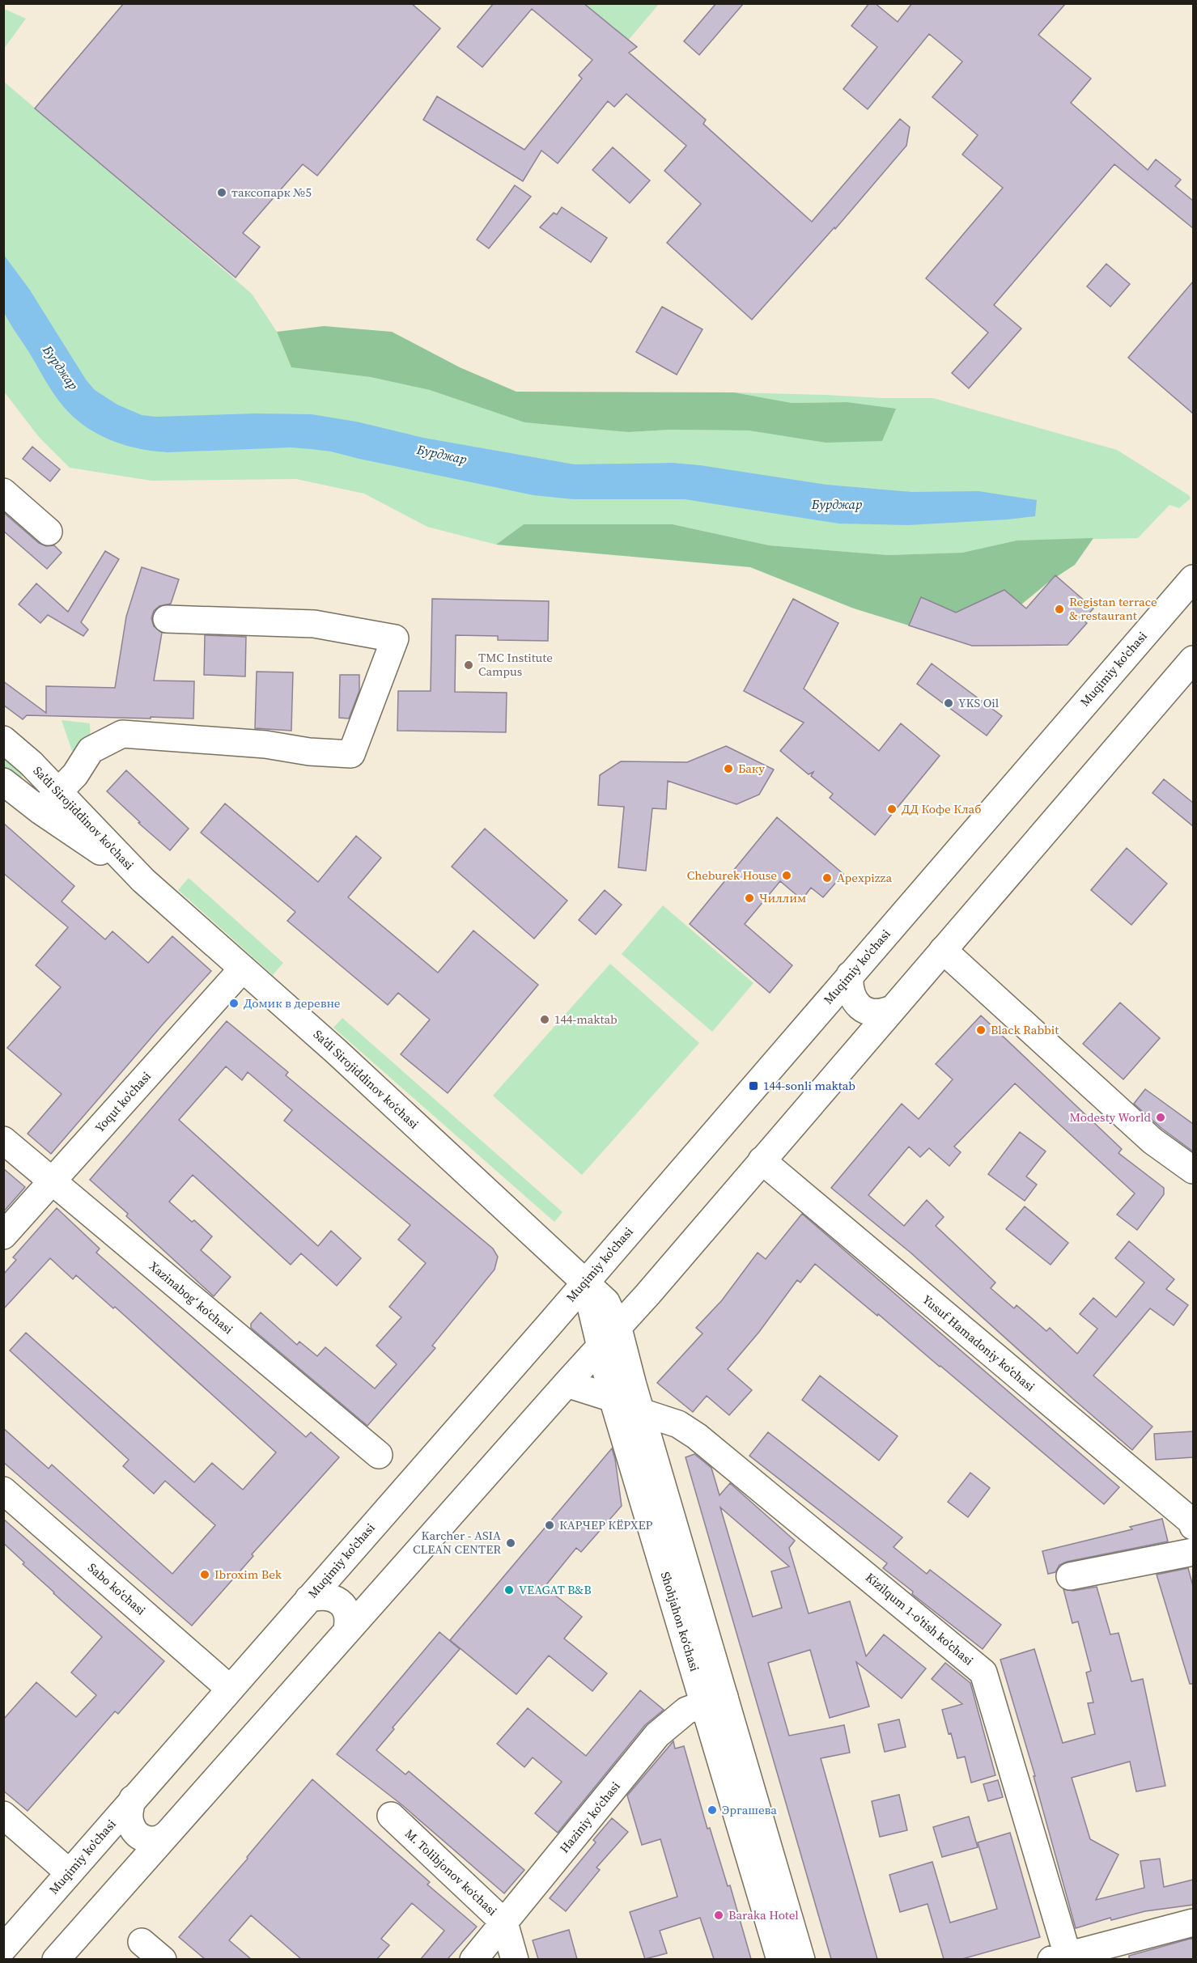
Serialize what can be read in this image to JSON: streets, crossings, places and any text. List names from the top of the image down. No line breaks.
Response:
{"streets":{"street":["Muqimiy ko'chasi","Sa'di Sirojiddinov ko'chasi","Saʼdi Sirojiddinov koʻchasi","Yoqut ko'chasi","Xazinabog‘ ko‘chasi","Yusuf Hamadoniy koʻchasi","Sabo ko‘chasi","Kizilqum 1-o'tish ko'chasi","Shohjahon koʻchasi","Haziniy koʻchasi","M. Tolibjonov koʻchasi"]},"crossings":[["Muqimiy ko'chasi","Saʼdi Sirojiddinov koʻchasi"],["Muqimiy ko'chasi","Sabo ko‘chasi"],["Muqimiy ko'chasi","Shohjahon koʻchasi"],["Sa'di Sirojiddinov ko'chasi","Saʼdi Sirojiddinov koʻchasi"],["Saʼdi Sirojiddinov koʻchasi","Yoqut ko'chasi"],["Saʼdi Sirojiddinov koʻchasi","Shohjahon koʻchasi"],["Yoqut ko'chasi","Xazinabog‘ ko‘chasi"],["Kizilqum 1-o'tish ko'chasi","Shohjahon koʻchasi"],["Shohjahon koʻchasi","Haziniy koʻchasi"],["Haziniy koʻchasi","M. Tolibjonov koʻchasi"]],"water":["Бурджар"],"places":{"other":["таксопарк №5","Registan terrace & restaurant","TMC Institute Campus","YKS Oil","Баку","ДД Кофе Клаб","Cheburek House","Apexpizza","Чиллим","Домик в деревне","144-maktab","Black Rabbit","Modesty World","КАРЧЕР КЁРХЕР","Karcher - ASIA CLEAN CENTER","Ibroxim Bek","VEAGAT B&B","Эргашева","Baraka Hotel"],"transit":["144-sonli maktab"]}}
